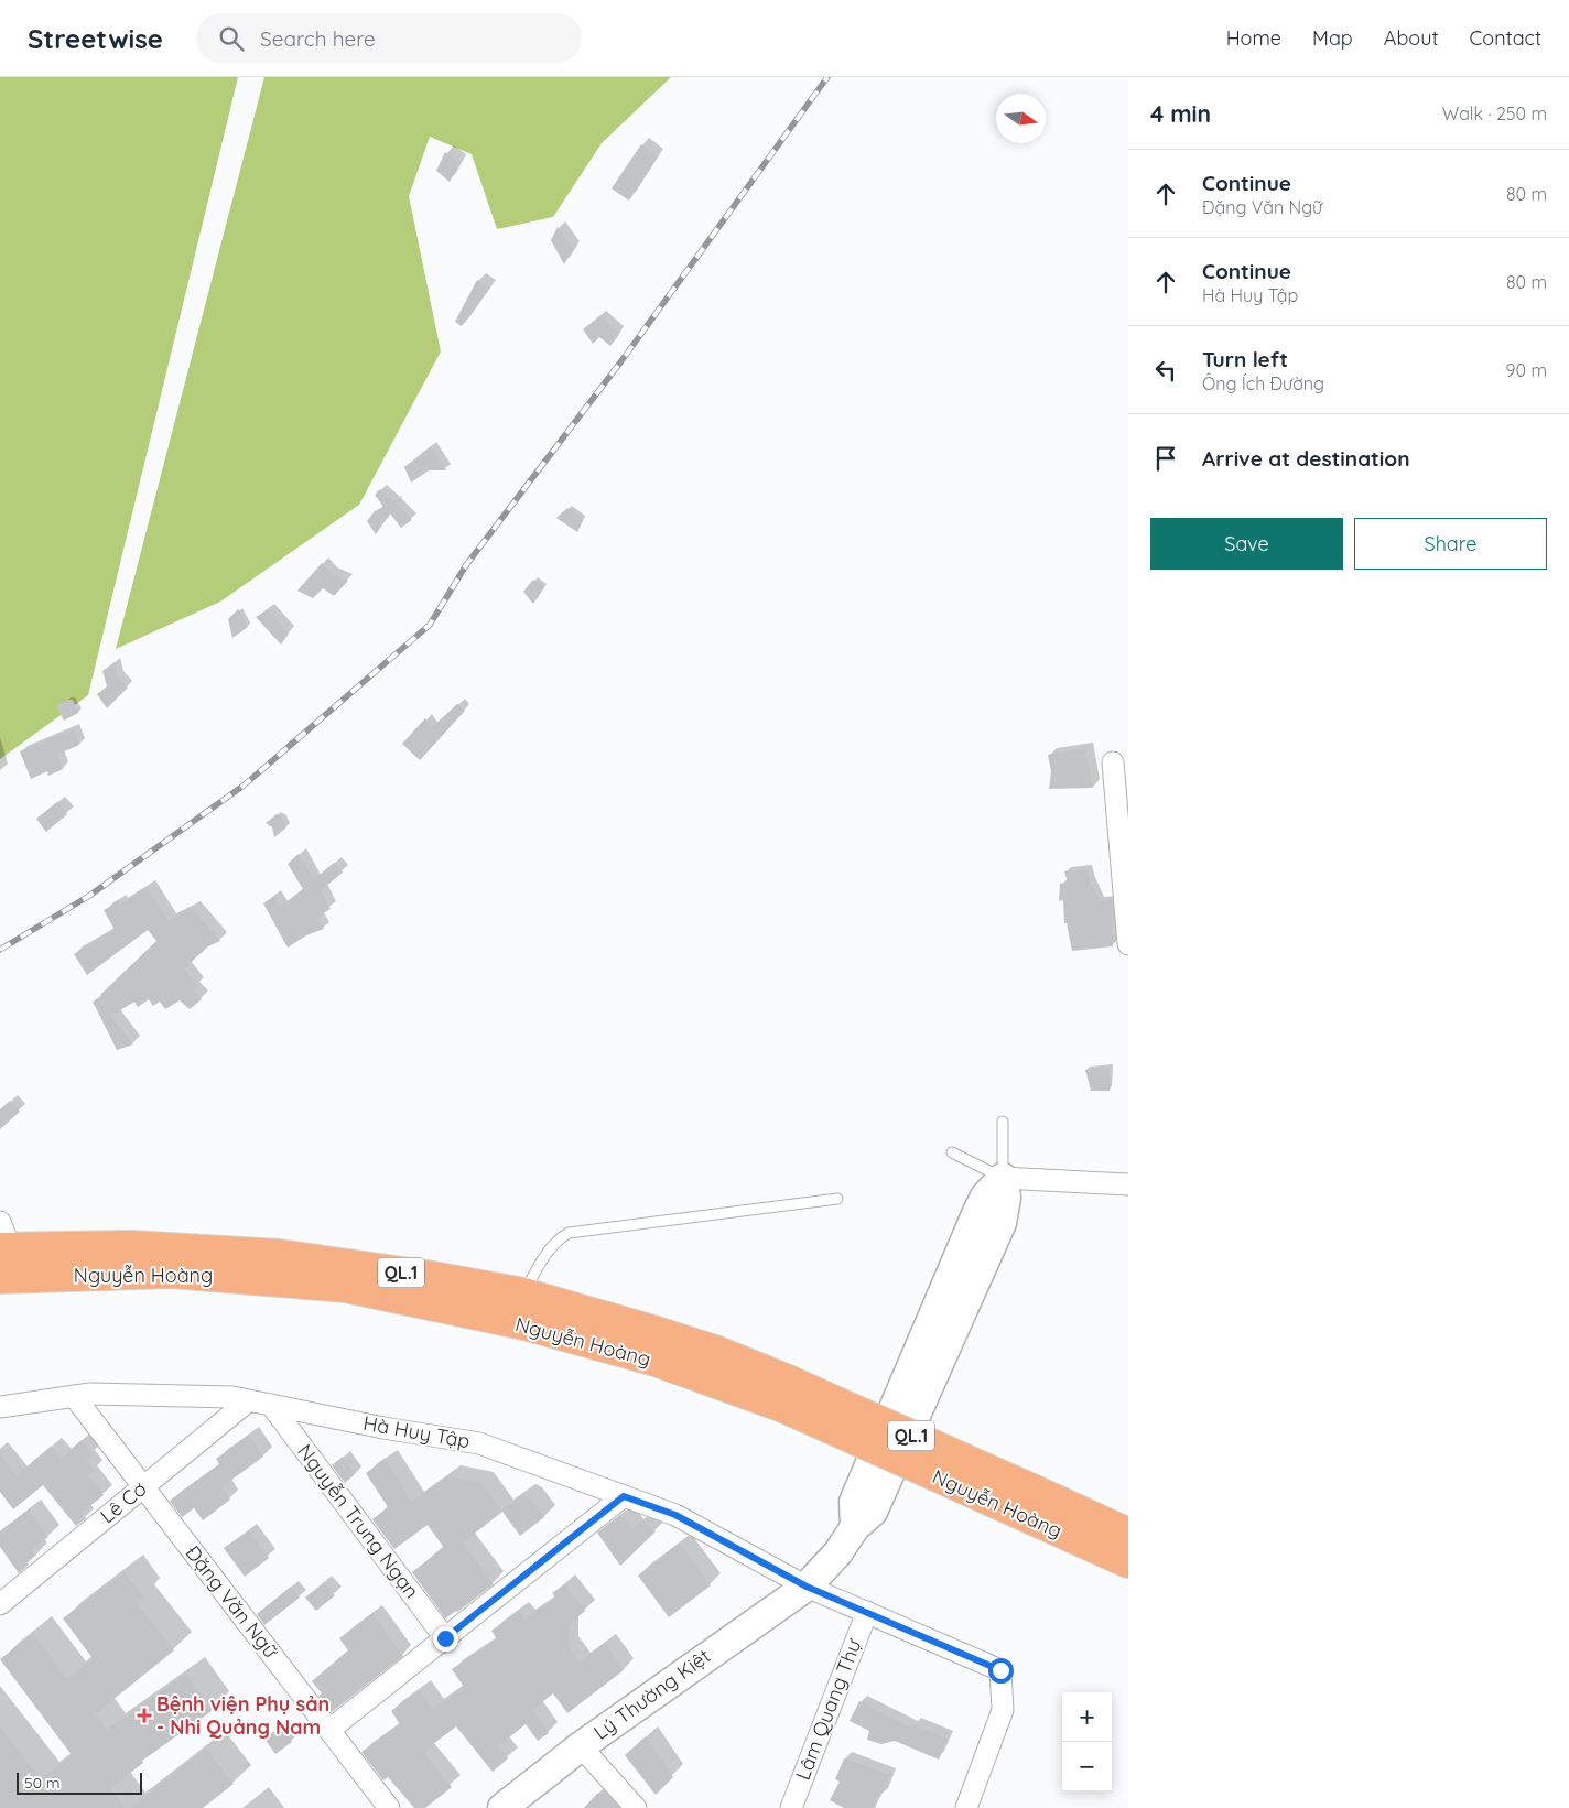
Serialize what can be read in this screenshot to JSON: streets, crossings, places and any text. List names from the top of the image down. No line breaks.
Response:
{"streets":{"highway":["QL.1","Nguyễn Hoàng"],"street":["Hà Huy Tập","Lê Cơ","Nguyễn Trung Ngạn","Đặng Văn Ngữ","Lý Thường Kiệt","Lâm Quang Thự"]},"crossings":[["Hà Huy Tập","Lê Cơ"],["Hà Huy Tập","Nguyễn Trung Ngạn"],["Hà Huy Tập","Đặng Văn Ngữ"],["Hà Huy Tập","Lý Thường Kiệt"],["Lê Cơ","Đặng Văn Ngữ"]],"places":{"health":["Bệnh viện Phụ sản - Nhi Quảng Nam"]},"scale_bar":"50 m","north":"right","page":{"header":"Streetwise","search":"Search here","nav":["Home","Map","About","Contact"],"heading":["4 min","Walk · 250 m"],"list":[["Continue","Đặng Văn Ngữ","80 m"],["Continue","Hà Huy Tập","80 m"],["Turn left","Ông Ích Đường","90 m"],"Arrive at destination"],"buttons":["Save","Share"],"map_buttons":["+","−"],"scale":"50 m"}}
